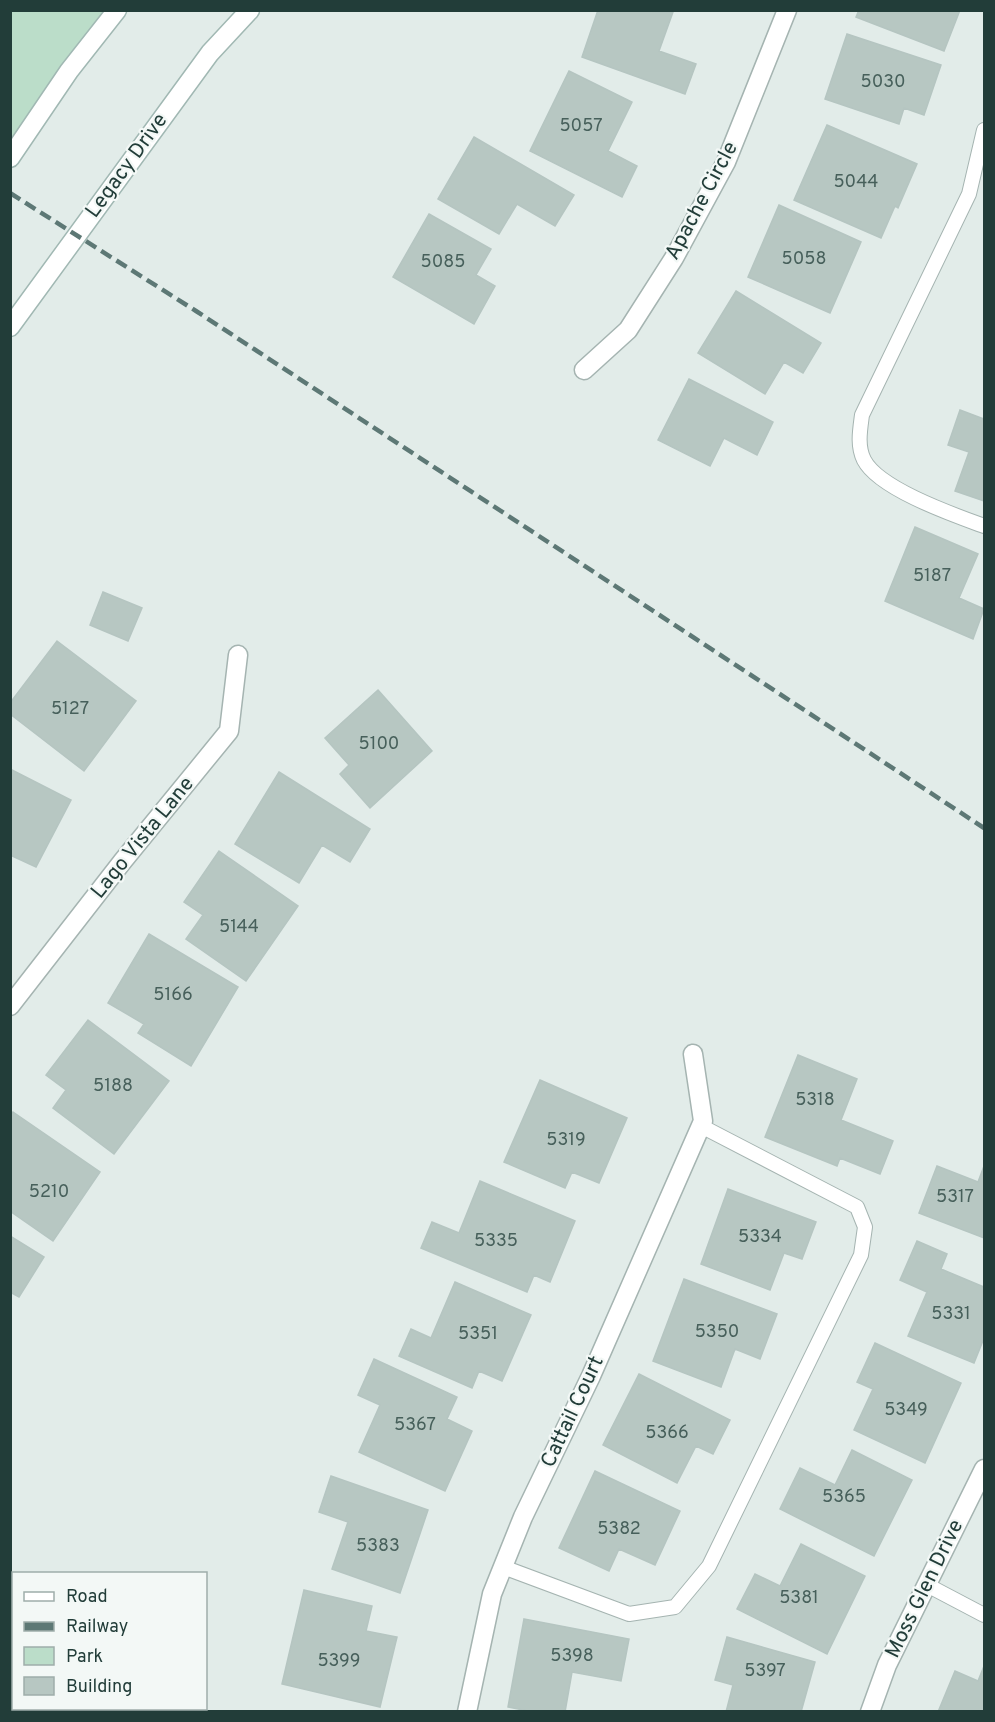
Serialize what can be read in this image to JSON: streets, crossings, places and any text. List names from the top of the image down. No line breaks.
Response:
{"streets":{"street":["Legacy Drive","Apache Circle","Lago Vista Lane","Cattail Court","Moss Glen Drive"]},"house_numbers":["5030","5057","5044","5058","5085","5187","5127","5100","5144","5166","5188","5318","5319","5210","5317","5334","5335","5331","5350","5351","5349","5367","5366","5365","5382","5383","5381","5398","5399","5397"],"legend":["Road","Railway","Park","Building"]}
